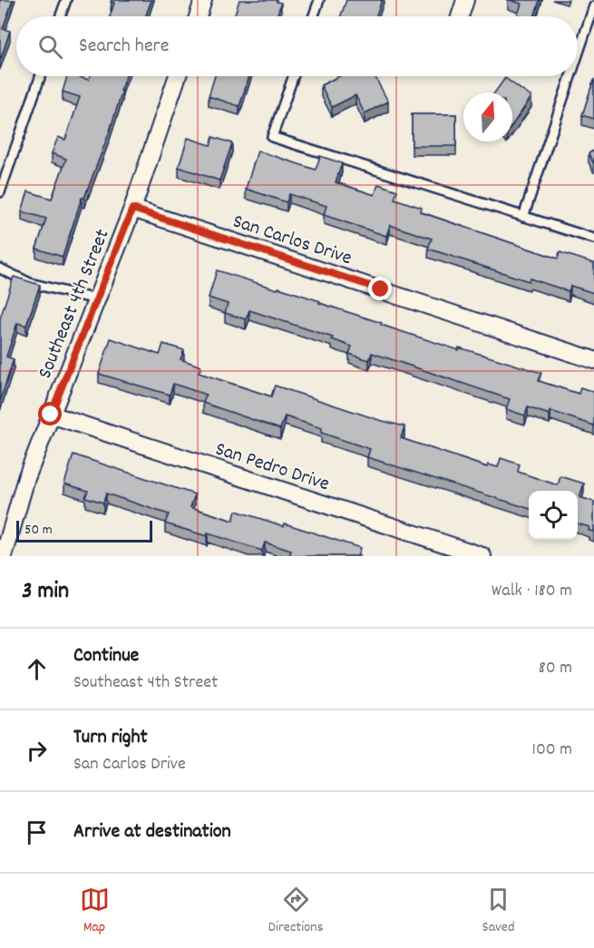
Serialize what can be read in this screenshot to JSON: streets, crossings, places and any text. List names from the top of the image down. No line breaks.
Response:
{"streets":{"street":["San Carlos Drive","Southeast 4th Street","San Pedro Drive"]},"crossings":[["San Carlos Drive","Southeast 4th Street"],["Southeast 4th Street","San Pedro Drive"]],"scale_bar":"50 m","north":"top","page":{"search":"Search here","scale":"50 m","heading":["3 min","Walk · 180 m"],"list":[["Continue","Southeast 4th Street","80 m"],["Turn right","San Carlos Drive","100 m"],"Arrive at destination"],"nav":["Map","Directions","Saved"]}}
